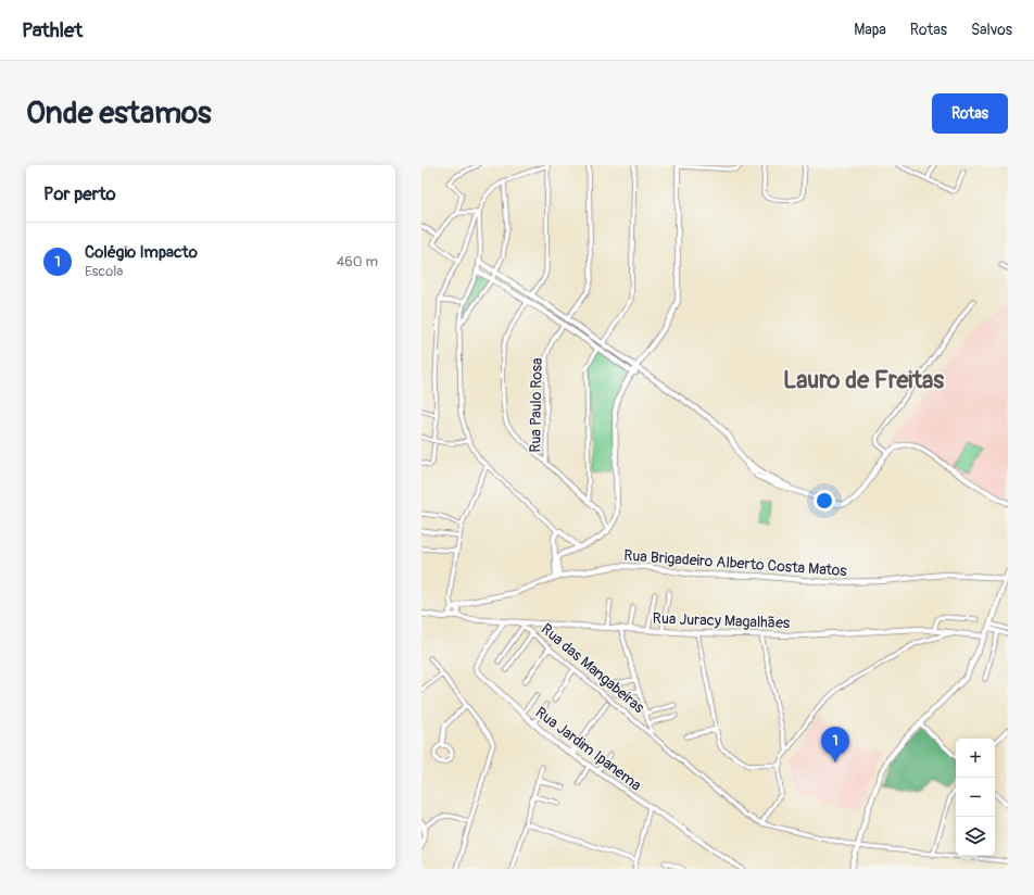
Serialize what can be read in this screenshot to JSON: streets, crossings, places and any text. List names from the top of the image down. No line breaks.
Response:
{"streets":{"street":["Rua Paulo Rosa","Rua Brigadeiro Alberto Costa Matos","Rua Juracy Magalhães","Rua das Mangabeiras","Rua Jardim Ipanema"]},"crossings":[["Rua Brigadeiro Alberto Costa Matos","Rua Juracy Magalhães"],["Rua Juracy Magalhães","Rua das Mangabeiras"],["Rua Juracy Magalhães","Rua Jardim Ipanema"]],"districts":["Lauro de Freitas"],"page":{"header":"Pathlet","nav":["Mapa","Rotas","Salvos"],"buttons":"Rotas","title":"Onde estamos","heading":"Por perto","list":[{"mark":"1","name":"Colégio Impacto","note":"Escola","value":"460 m"}],"pins":"1","map_buttons":["+","−"]}}
